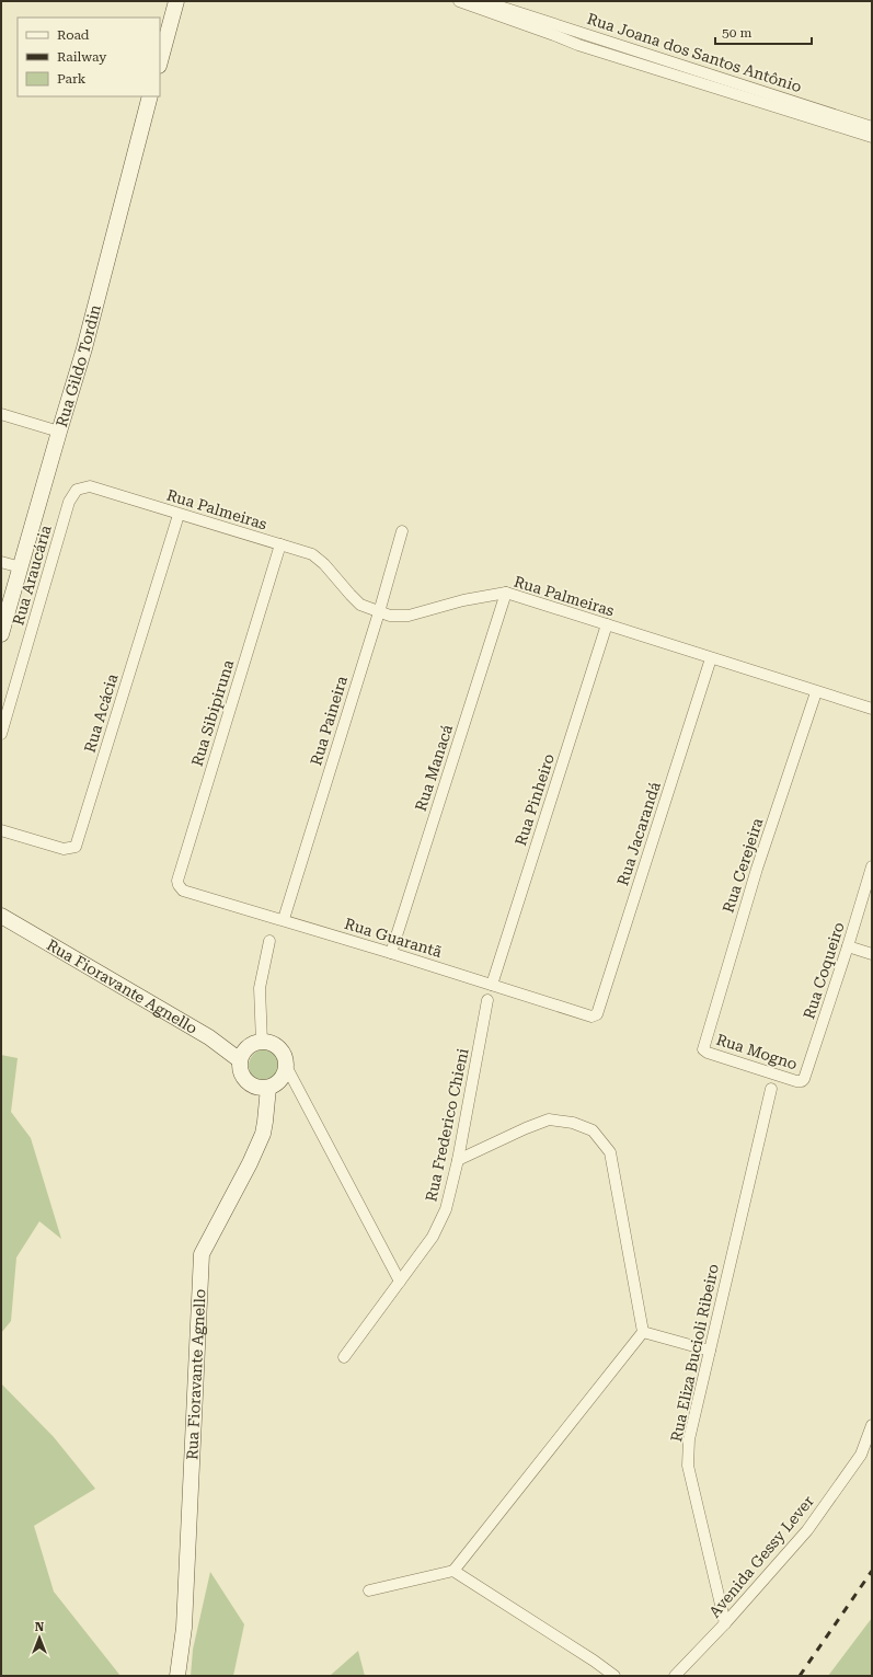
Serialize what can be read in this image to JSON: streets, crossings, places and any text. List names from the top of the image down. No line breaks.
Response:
{"streets":{"main road":["Rua Gildo Tordin","Rua Fioravante Agnello"],"street":["Rua Joana dos Santos Antônio","Rua Palmeiras","Rua Araucária","Rua Acácia","Rua Sibipiruna","Rua Paineira","Rua Manacá","Rua Pinheiro","Rua Jacarandá","Rua Cerejeira","Rua Guarantã","Rua Coqueiro","Rua Mogno","Rua Frederico Chieni","Rua Eliza Bucioli Ribeiro","Avenida Gessy Lever"]},"crossings":[["Rua Palmeiras","Rua Araucária"],["Rua Palmeiras","Rua Acácia"],["Rua Palmeiras","Rua Sibipiruna"],["Rua Palmeiras","Rua Paineira"],["Rua Palmeiras","Rua Manacá"],["Rua Palmeiras","Rua Pinheiro"],["Rua Palmeiras","Rua Jacarandá"],["Rua Palmeiras","Rua Cerejeira"],["Rua Sibipiruna","Rua Guarantã"],["Rua Paineira","Rua Guarantã"],["Rua Manacá","Rua Guarantã"],["Rua Pinheiro","Rua Guarantã"],["Rua Jacarandá","Rua Guarantã"],["Rua Cerejeira","Rua Mogno"],["Rua Coqueiro","Rua Mogno"],["Rua Eliza Bucioli Ribeiro","Avenida Gessy Lever"]],"legend":["Road","Railway","Park"],"scale_bar":"50 m","north":"top"}
